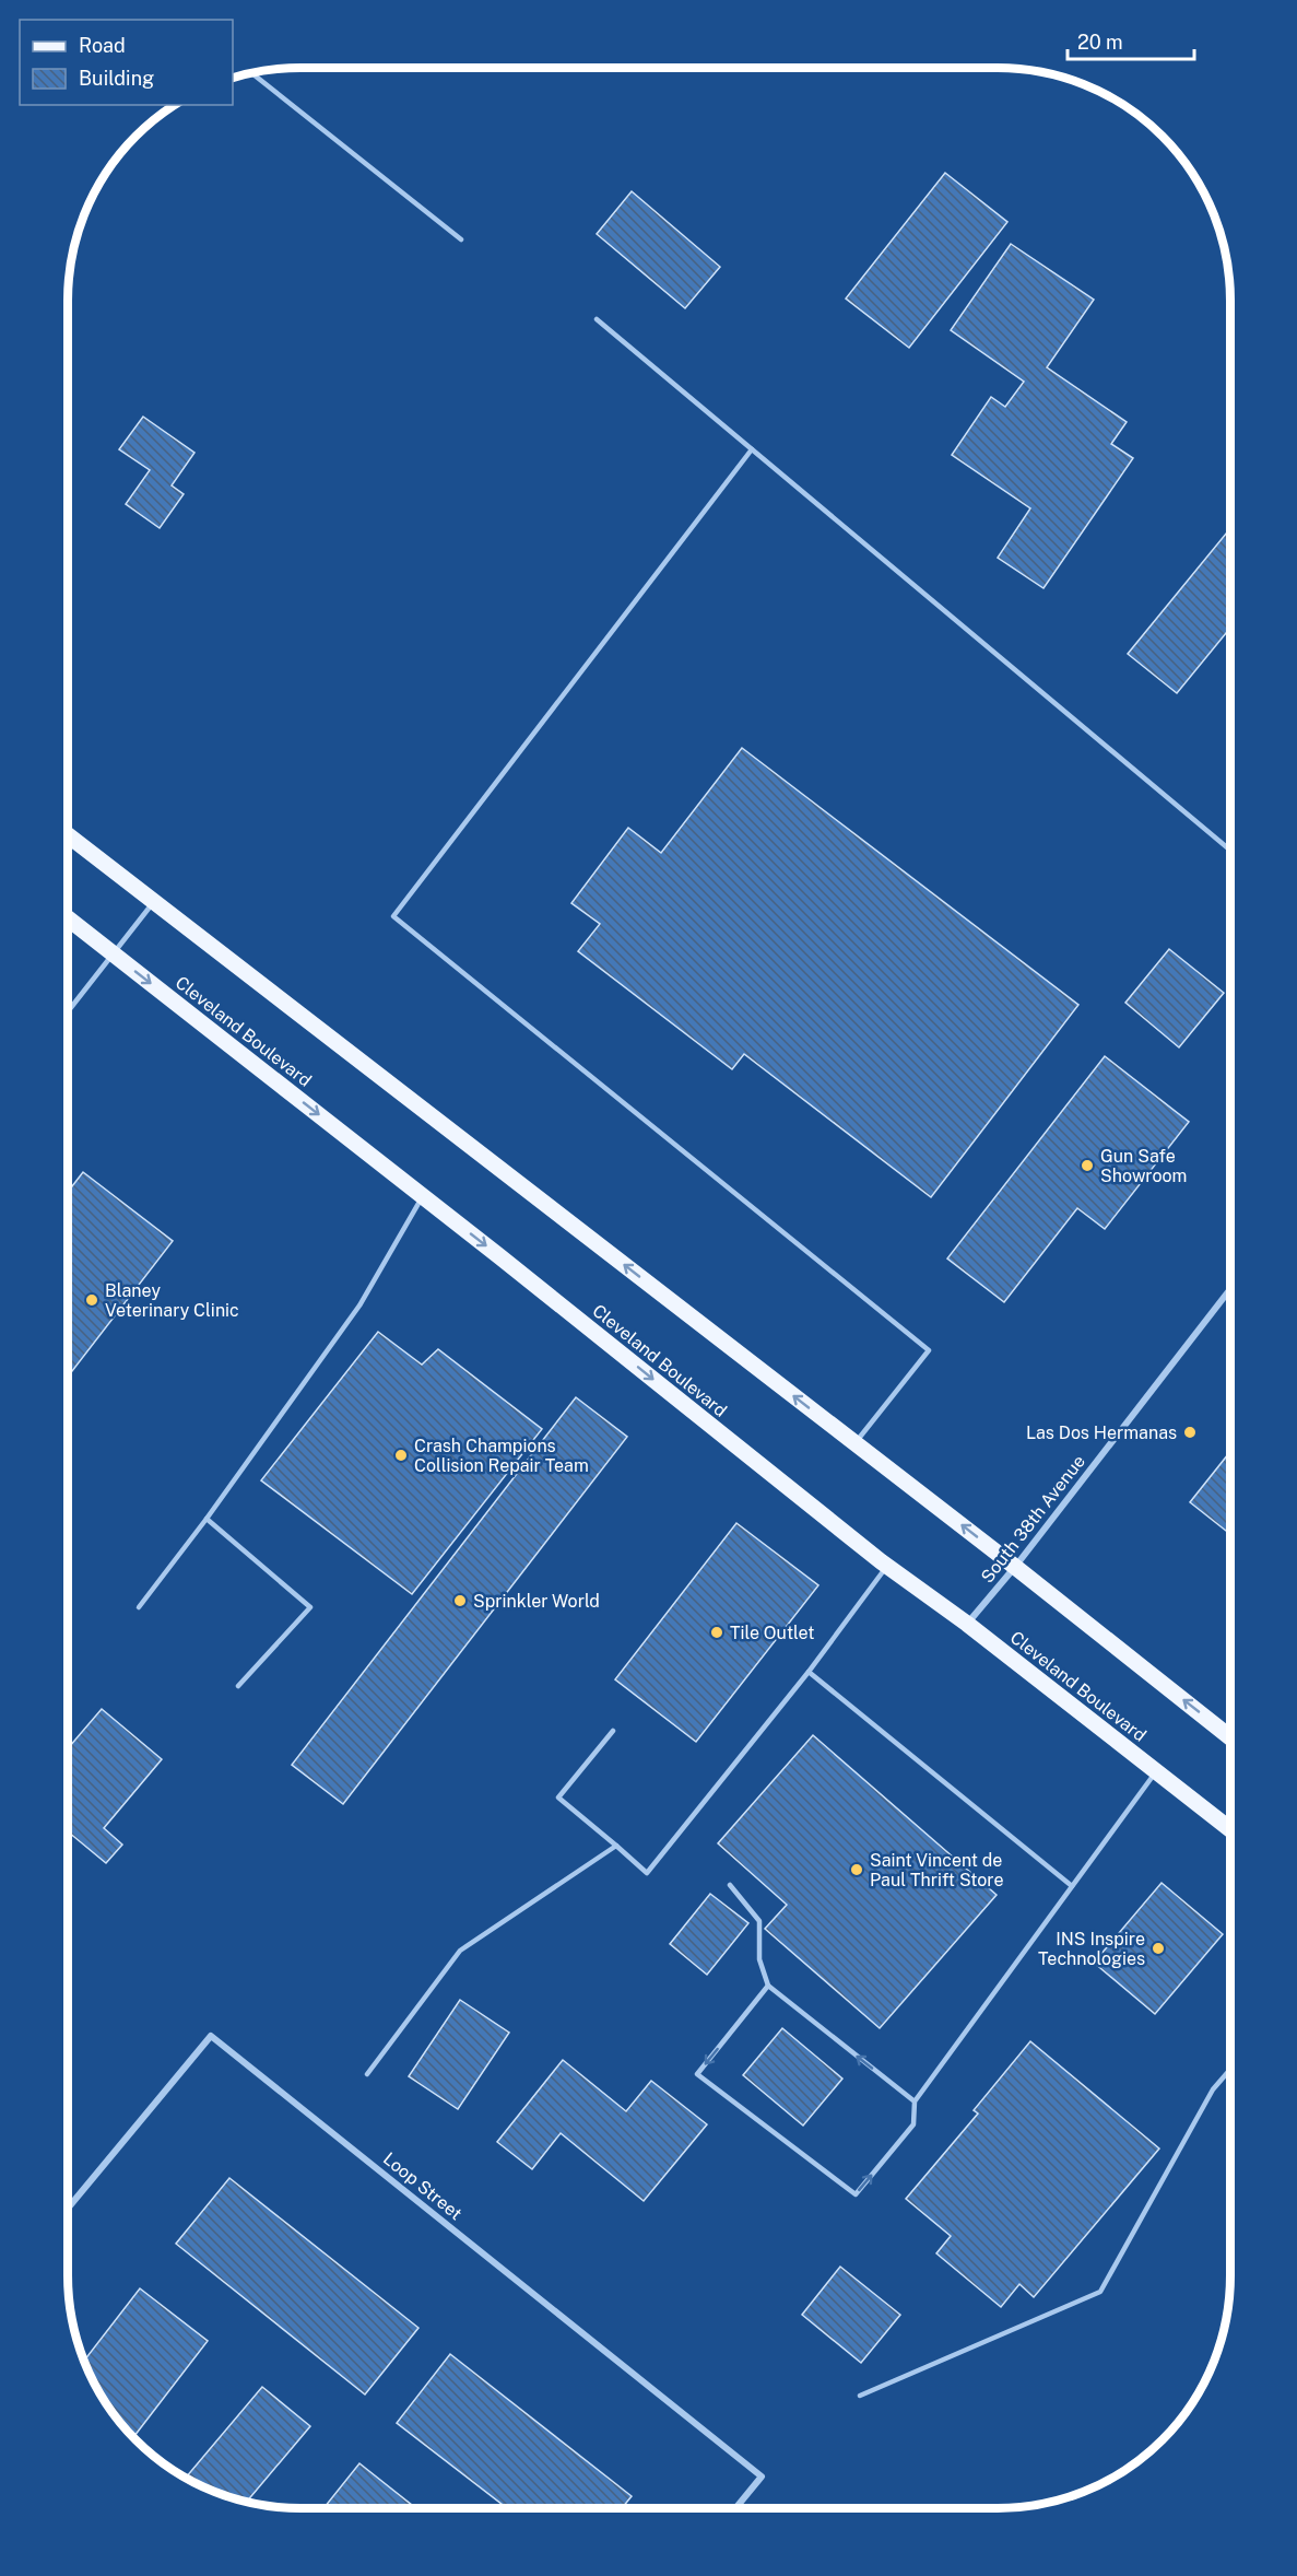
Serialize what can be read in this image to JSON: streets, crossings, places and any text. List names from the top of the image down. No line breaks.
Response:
{"streets":{"main road":["Cleveland Boulevard"],"street":["South 38th Avenue","Loop Street"]},"crossings":[["Cleveland Boulevard","South 38th Avenue"]],"places":["Gun Safe Showroom","Blaney Veterinary Clinic","Las Dos Hermanas","Crash Champions Collision Repair Team","Sprinkler World","Tile Outlet","Saint Vincent de Paul Thrift Store","INS Inspire Technologies"],"legend":["Road","Building"],"scale_bar":"20 m"}
